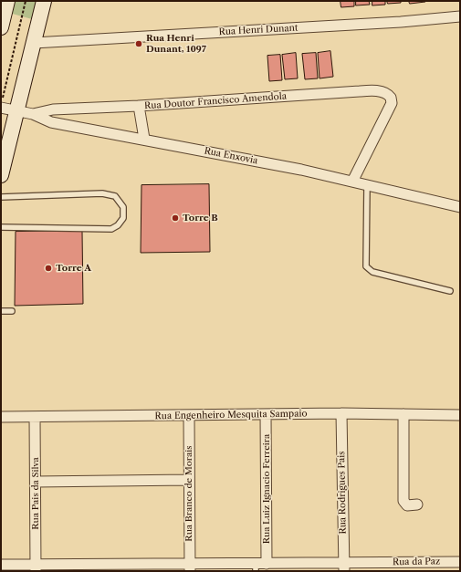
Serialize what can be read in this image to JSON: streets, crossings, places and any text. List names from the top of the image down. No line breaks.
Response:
{"streets":{"street":["Rua Henri Dunant","Rua Doutor Francisco Amendola","Rua Enxovia","Rua Engenheiro Mesquita Sampaio","Rua Luiz Ignacio Ferreira","Rua Rodrigues Pais","Rua Pais da Silva","Rua Branco de Morais","Rua da Paz"]},"crossings":[["Rua Doutor Francisco Amendola","Rua Enxovia"],["Rua Engenheiro Mesquita Sampaio","Rua Luiz Ignacio Ferreira"],["Rua Engenheiro Mesquita Sampaio","Rua Rodrigues Pais"],["Rua Engenheiro Mesquita Sampaio","Rua Pais da Silva"],["Rua Engenheiro Mesquita Sampaio","Rua Branco de Morais"],["Rua Luiz Ignacio Ferreira","Rua da Paz"],["Rua Rodrigues Pais","Rua da Paz"],["Rua Pais da Silva","Rua da Paz"],["Rua Branco de Morais","Rua da Paz"]],"places":["Rua Henri Dunant, 1097","Torre B","Torre A"]}
